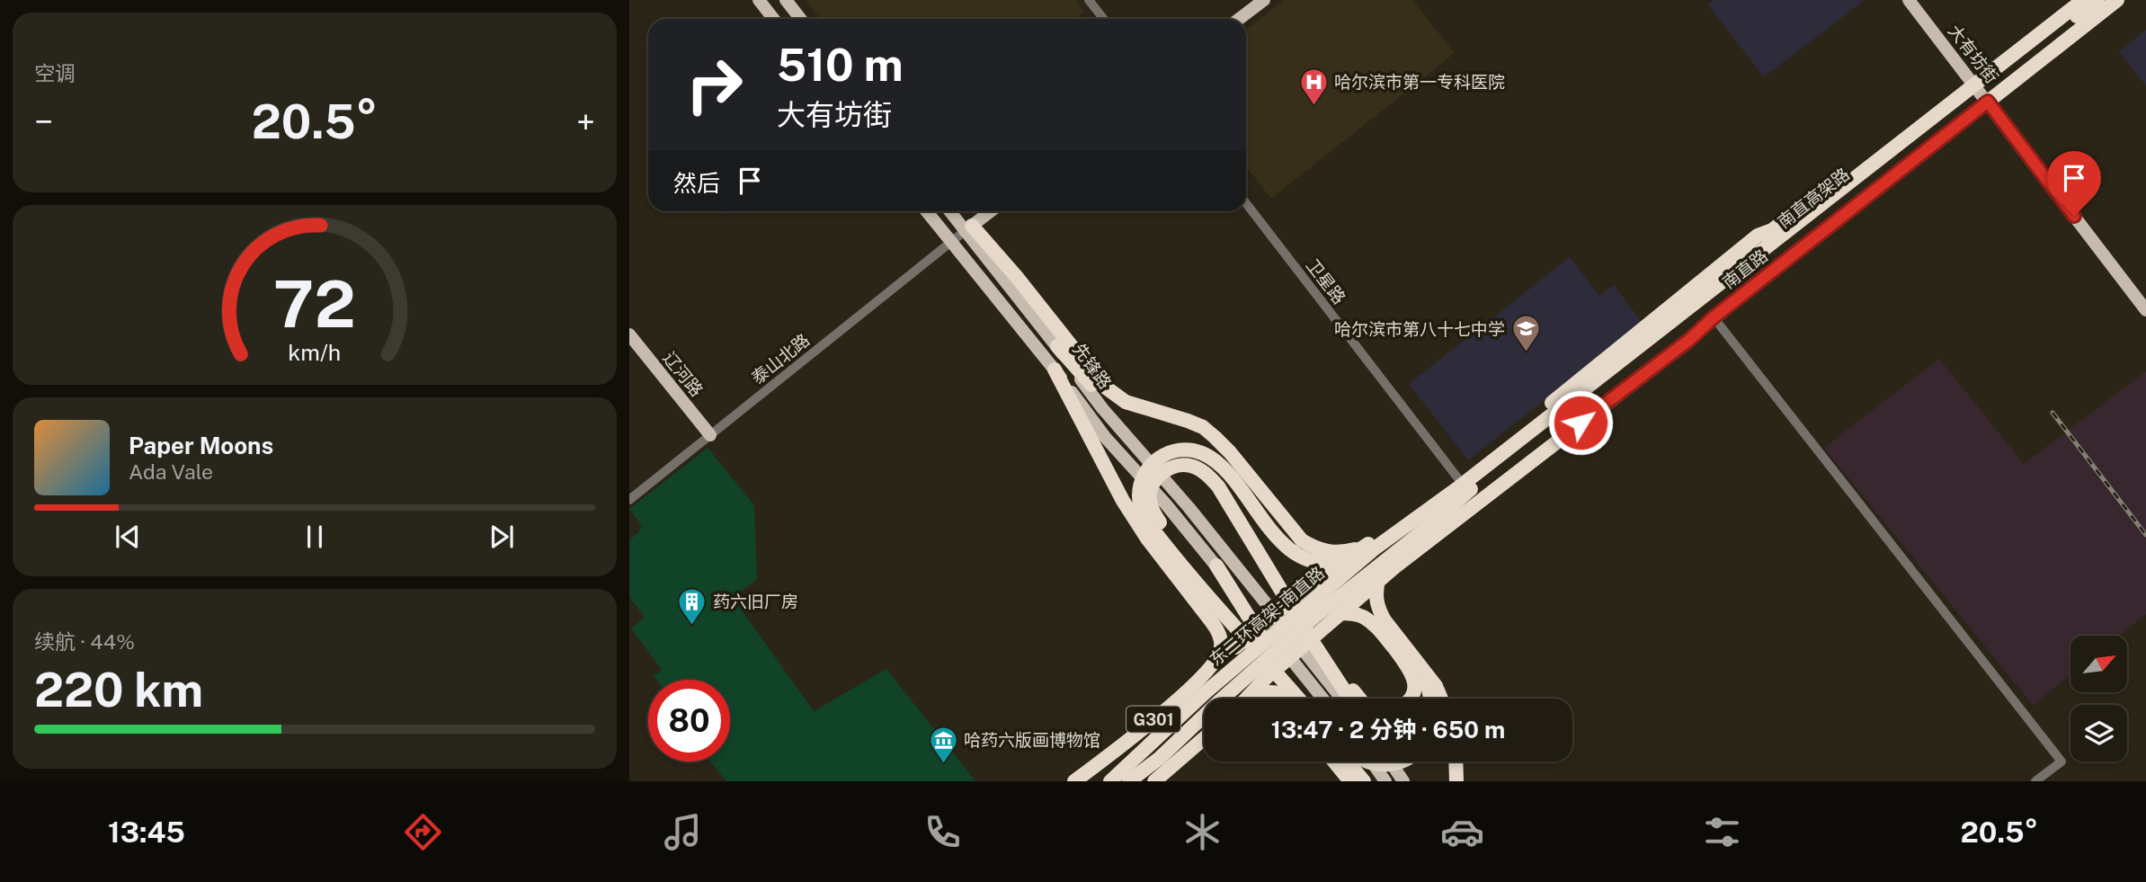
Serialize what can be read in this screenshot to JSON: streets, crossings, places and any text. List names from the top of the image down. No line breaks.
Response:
{"streets":{"highway":["南直高架路","南直路","东二环高架-南直路","G301"],"main road":["大有坊街","先锋路","辽河路"],"street":["卫星路","泰山北路"]},"crossings":[["大有坊街","南直路"],["南直高架路","南直路"],["南直高架路","卫星路"],["南直高架路","东二环高架-南直路"],["南直路","卫星路"],["南直路","东二环高架-南直路"],["卫星路","东二环高架-南直路"],["泰山北路","先锋路"],["泰山北路","辽河路"]],"places":{"hospital":["哈尔滨市第一专科医院"],"school or university":["哈尔滨市第八十七中学"],"building":["药六旧厂房"],"museum":["哈药六版画博物馆"]},"north":"top right","page":{"tile":["空调",["续航 · 44%","220 km"]],"turn":["510 m","大有坊街"],"heat":["−","20.5°","+"],"then":"然后","song":["Paper Moons","Ada Vale"],"limit":"80","trip":"13:47 · 2 分钟 · 650 m","tabs":["13:45","20.5°"],"gauge":["72","km/h"]}}
